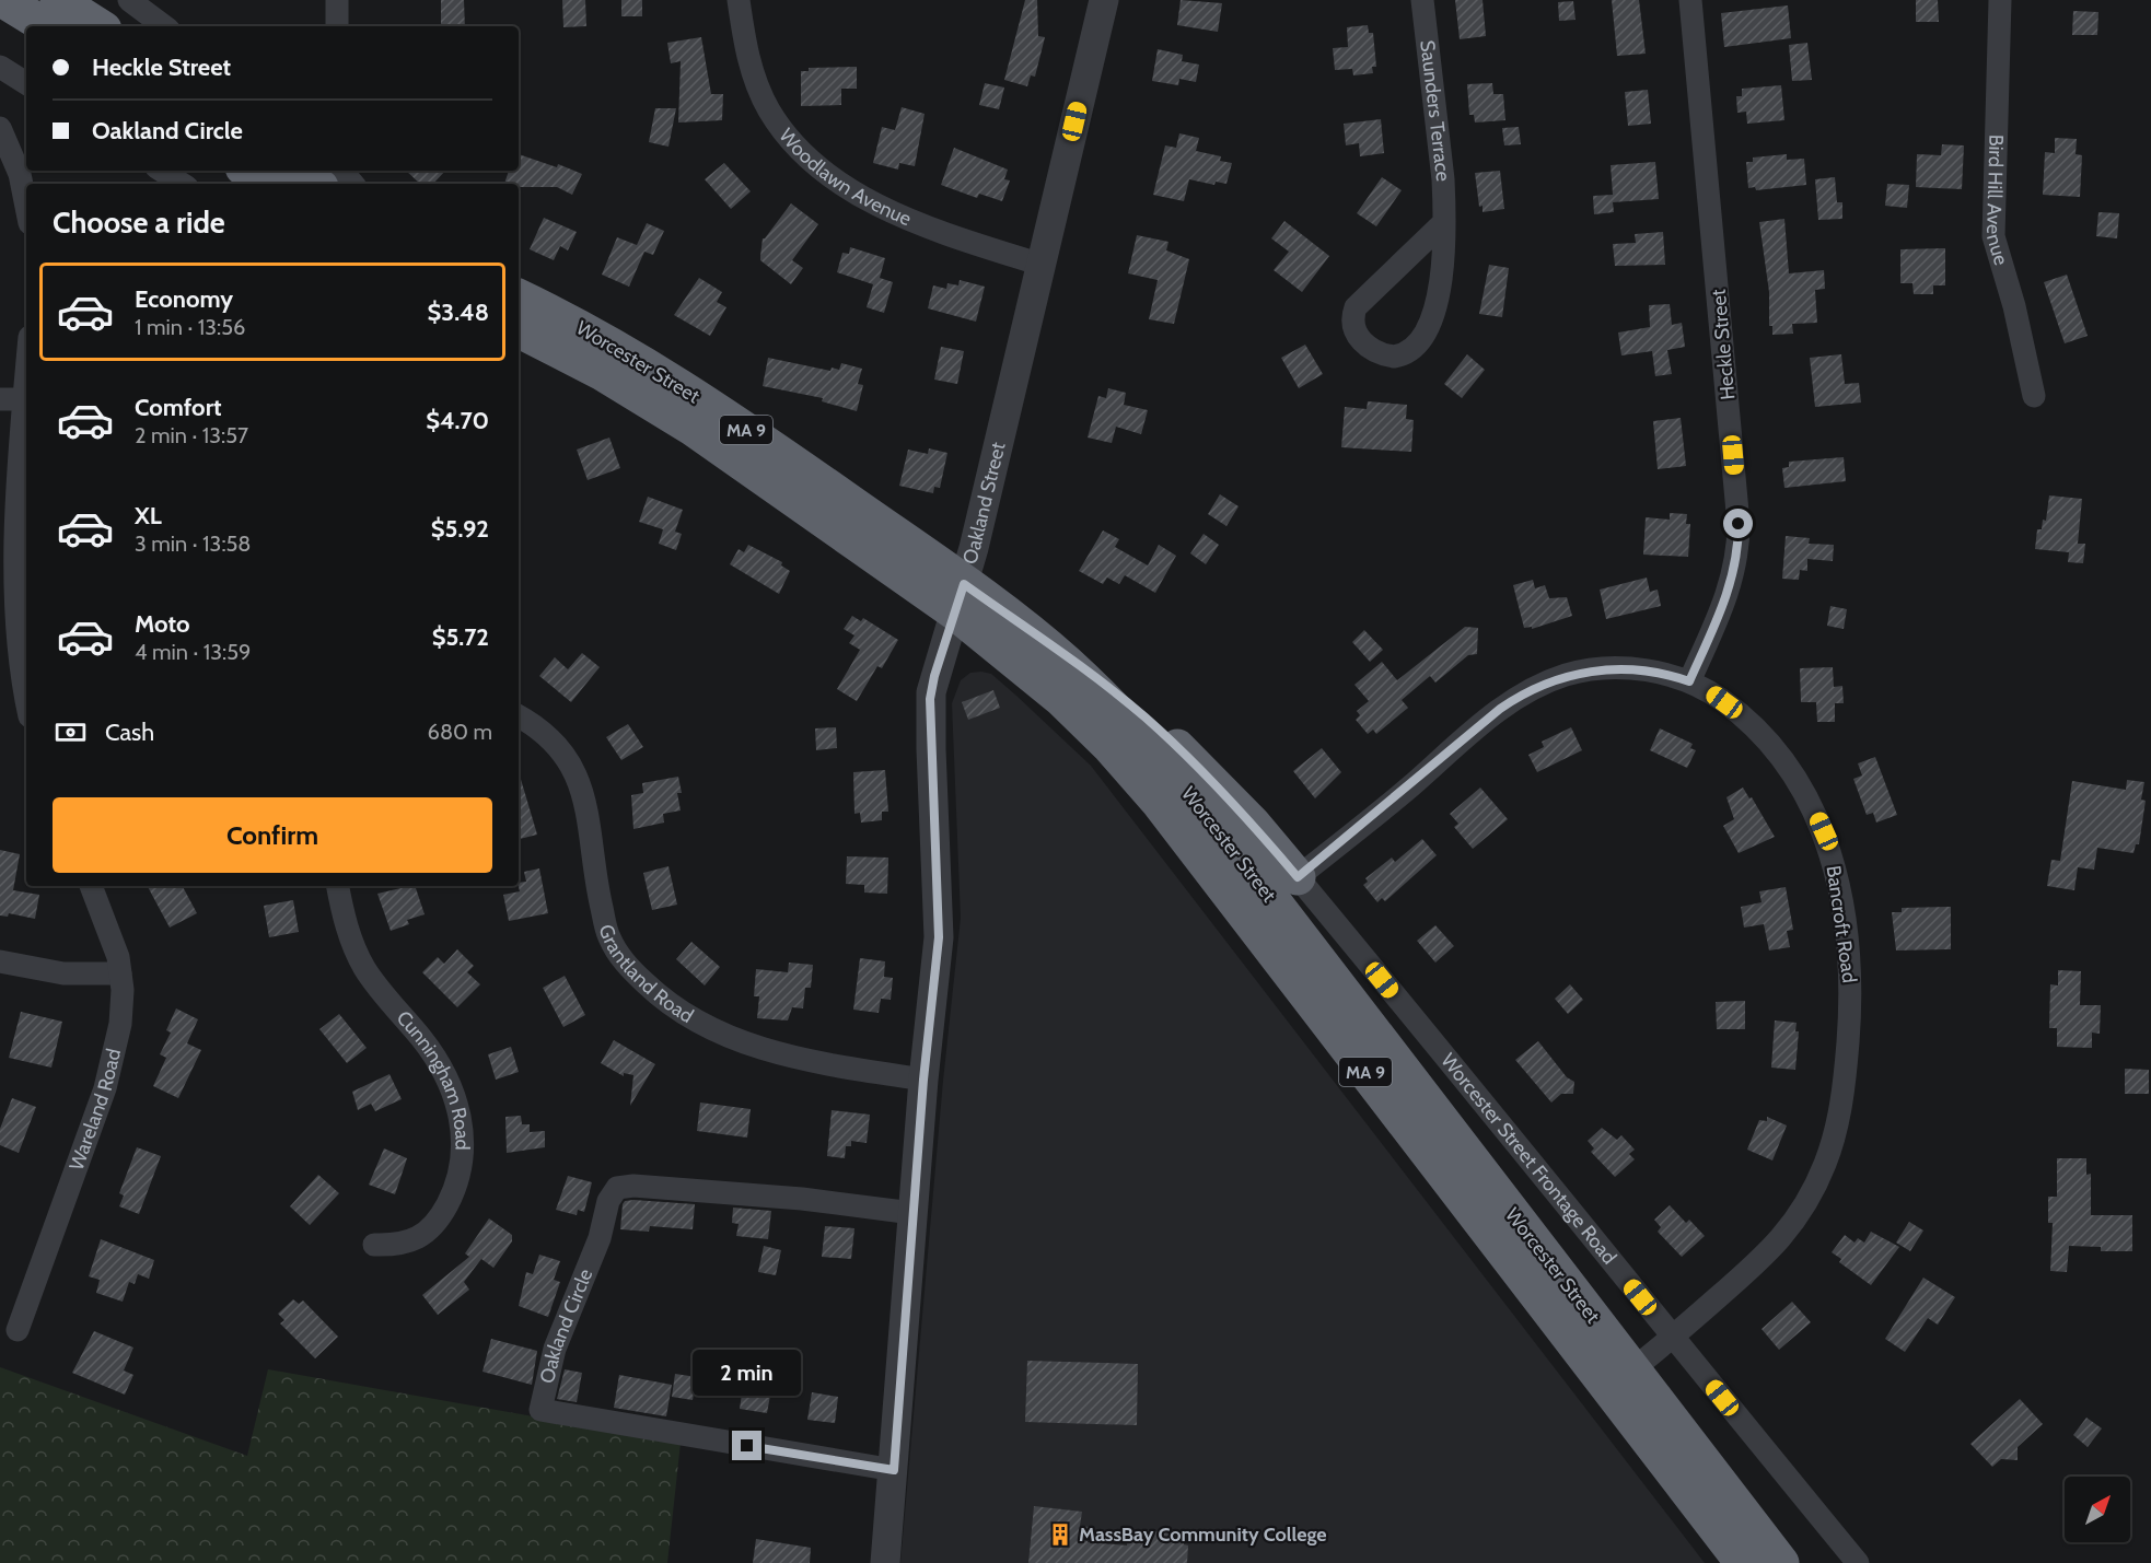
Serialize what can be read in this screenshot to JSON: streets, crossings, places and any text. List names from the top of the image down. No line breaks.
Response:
{"streets":{"highway":["Worcester Street","MA 9"],"street":["Saunders Terrace","Woodlawn Avenue","Bird Hill Avenue","Heckle Street","Oakland Street","Bancroft Road","Grantland Road","Cunningham Road","Wareland Road","Worcester Street Frontage Road","Oakland Circle"]},"crossings":[["Woodlawn Avenue","Oakland Street"],["Heckle Street","Bancroft Road"],["Worcester Street","Oakland Street"],["Worcester Street","Bancroft Road"],["Oakland Street","Grantland Road"],["Oakland Street","Oakland Circle"],["Bancroft Road","Worcester Street Frontage Road"]],"places":{"building":["MassBay Community College"]},"north":"top right","page":{"banner":["Heckle Street","Oakland Circle"],"heading":"Choose a ride","list":[{"name":"Economy","note":"1 min · 13:56","value":"$3.48"},{"name":"Comfort","note":"2 min · 13:57","value":"$4.70"},{"name":"XL","note":"3 min · 13:58","value":"$5.92"},{"name":"Moto","note":"4 min · 13:59","value":"$5.72"}],"pay":["Cash","680 m"],"buttons":"Confirm","bubble":"2 min"}}
